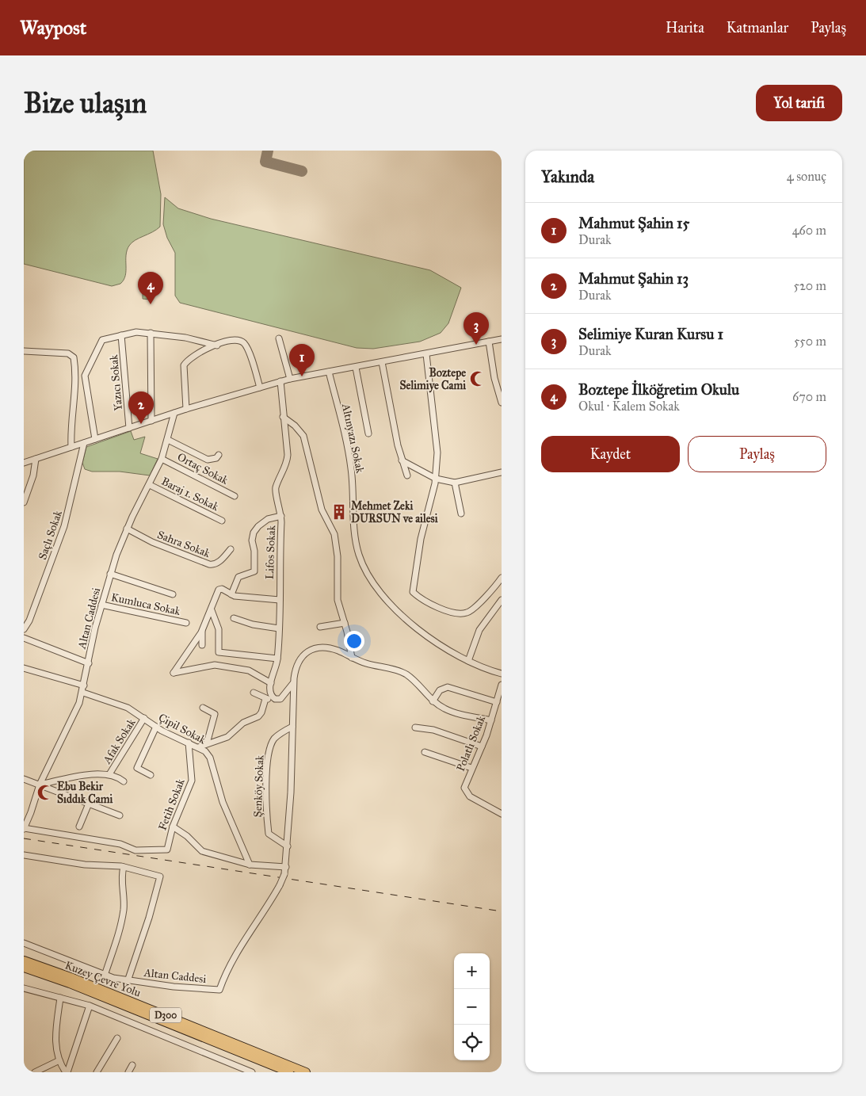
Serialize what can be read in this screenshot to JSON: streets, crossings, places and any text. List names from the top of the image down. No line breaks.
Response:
{"streets":{"highway":["Kuzey Çevre Yolu","D300"],"street":["Yazıcı Sokak","Altınyazı Sokak","Ortaç Sokak","Baraj 1. Sokak","Saçlı Sokak","Sahra Sokak","Lifos Sokak","Kumluca Sokak","Altan Caddesi","Çipil Sokak","Afak Sokak","Polatlı Sokak","Şenköy Sokak","Fetih Sokak"]},"crossings":[["Ortaç Sokak","Altan Caddesi"],["Baraj 1. Sokak","Altan Caddesi"],["Sahra Sokak","Altan Caddesi"],["Kumluca Sokak","Altan Caddesi"],["Altan Caddesi","Çipil Sokak"],["Altan Caddesi","Fetih Sokak"],["Çipil Sokak","Afak Sokak"],["Çipil Sokak","Fetih Sokak"]],"places":{"mosque":["Boztepe Selimiye Cami","Ebu Bekir Sıddık Cami"],"building":["Mehmet Zeki DURSUN ve ailesi"]},"page":{"header":"Waypost","nav":["Harita","Katmanlar","Paylaş"],"buttons":["Yol tarifi",["Kaydet","Paylaş"]],"title":"Bize ulaşın","heading":["Yakında","4 sonuç"],"list":[{"mark":"1","name":"Mahmut Şahin 15","note":"Durak","value":"460 m"},{"mark":"2","name":"Mahmut Şahin 13","note":"Durak","value":"520 m"},{"mark":"3","name":"Selimiye Kuran Kursu 1","note":"Durak","value":"550 m"},{"mark":"4","name":"Boztepe İlköğretim Okulu","note":"Okul · Kalem Sokak","value":"670 m"}],"pins":["4","3","1","2"],"map_buttons":["+","−"]}}
